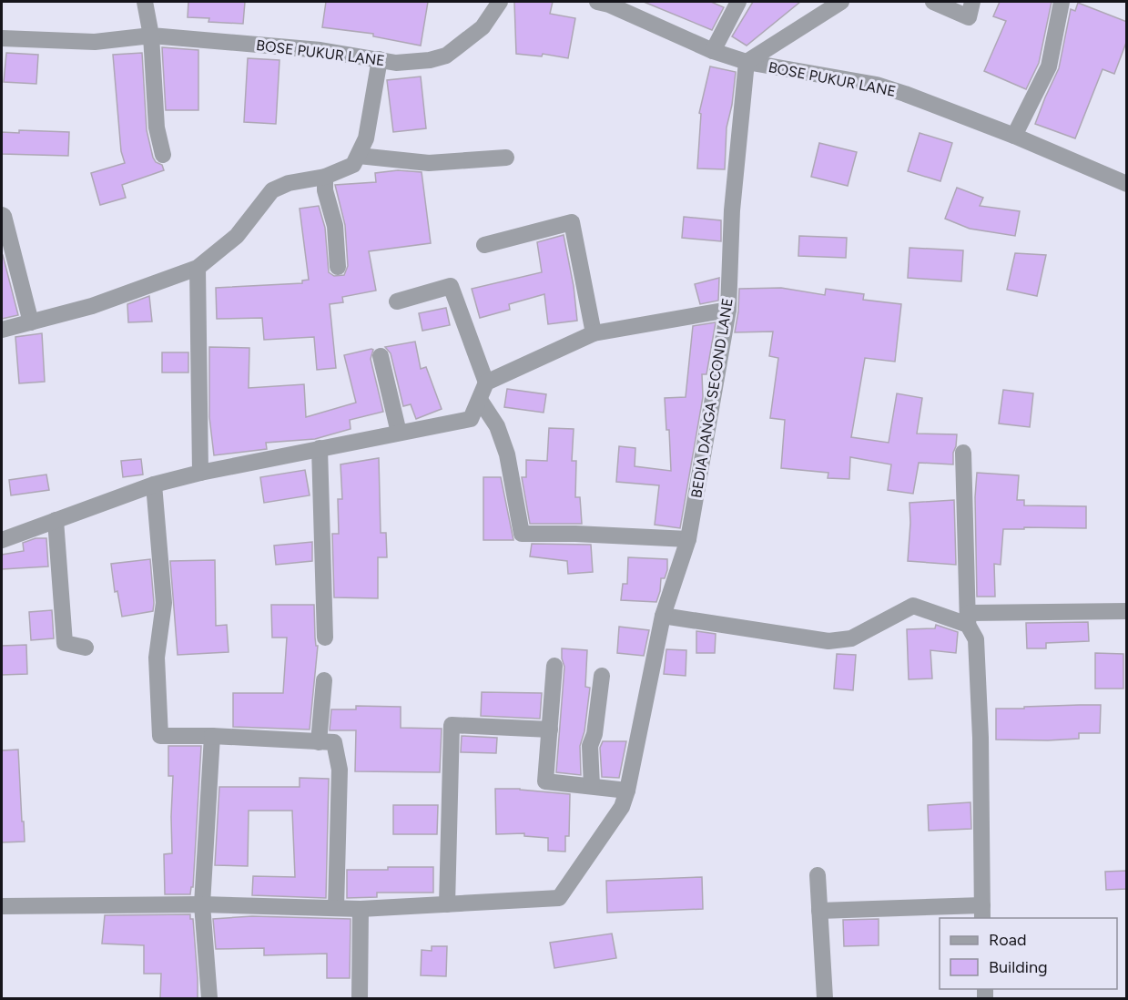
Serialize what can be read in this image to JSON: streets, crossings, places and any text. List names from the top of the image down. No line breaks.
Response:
{"streets":{"street":["BOSE PUKUR LANE","BEDIA DANGA SECOND LANE"]},"crossings":[["BOSE PUKUR LANE","BEDIA DANGA SECOND LANE"]],"legend":["Road","Building"]}
